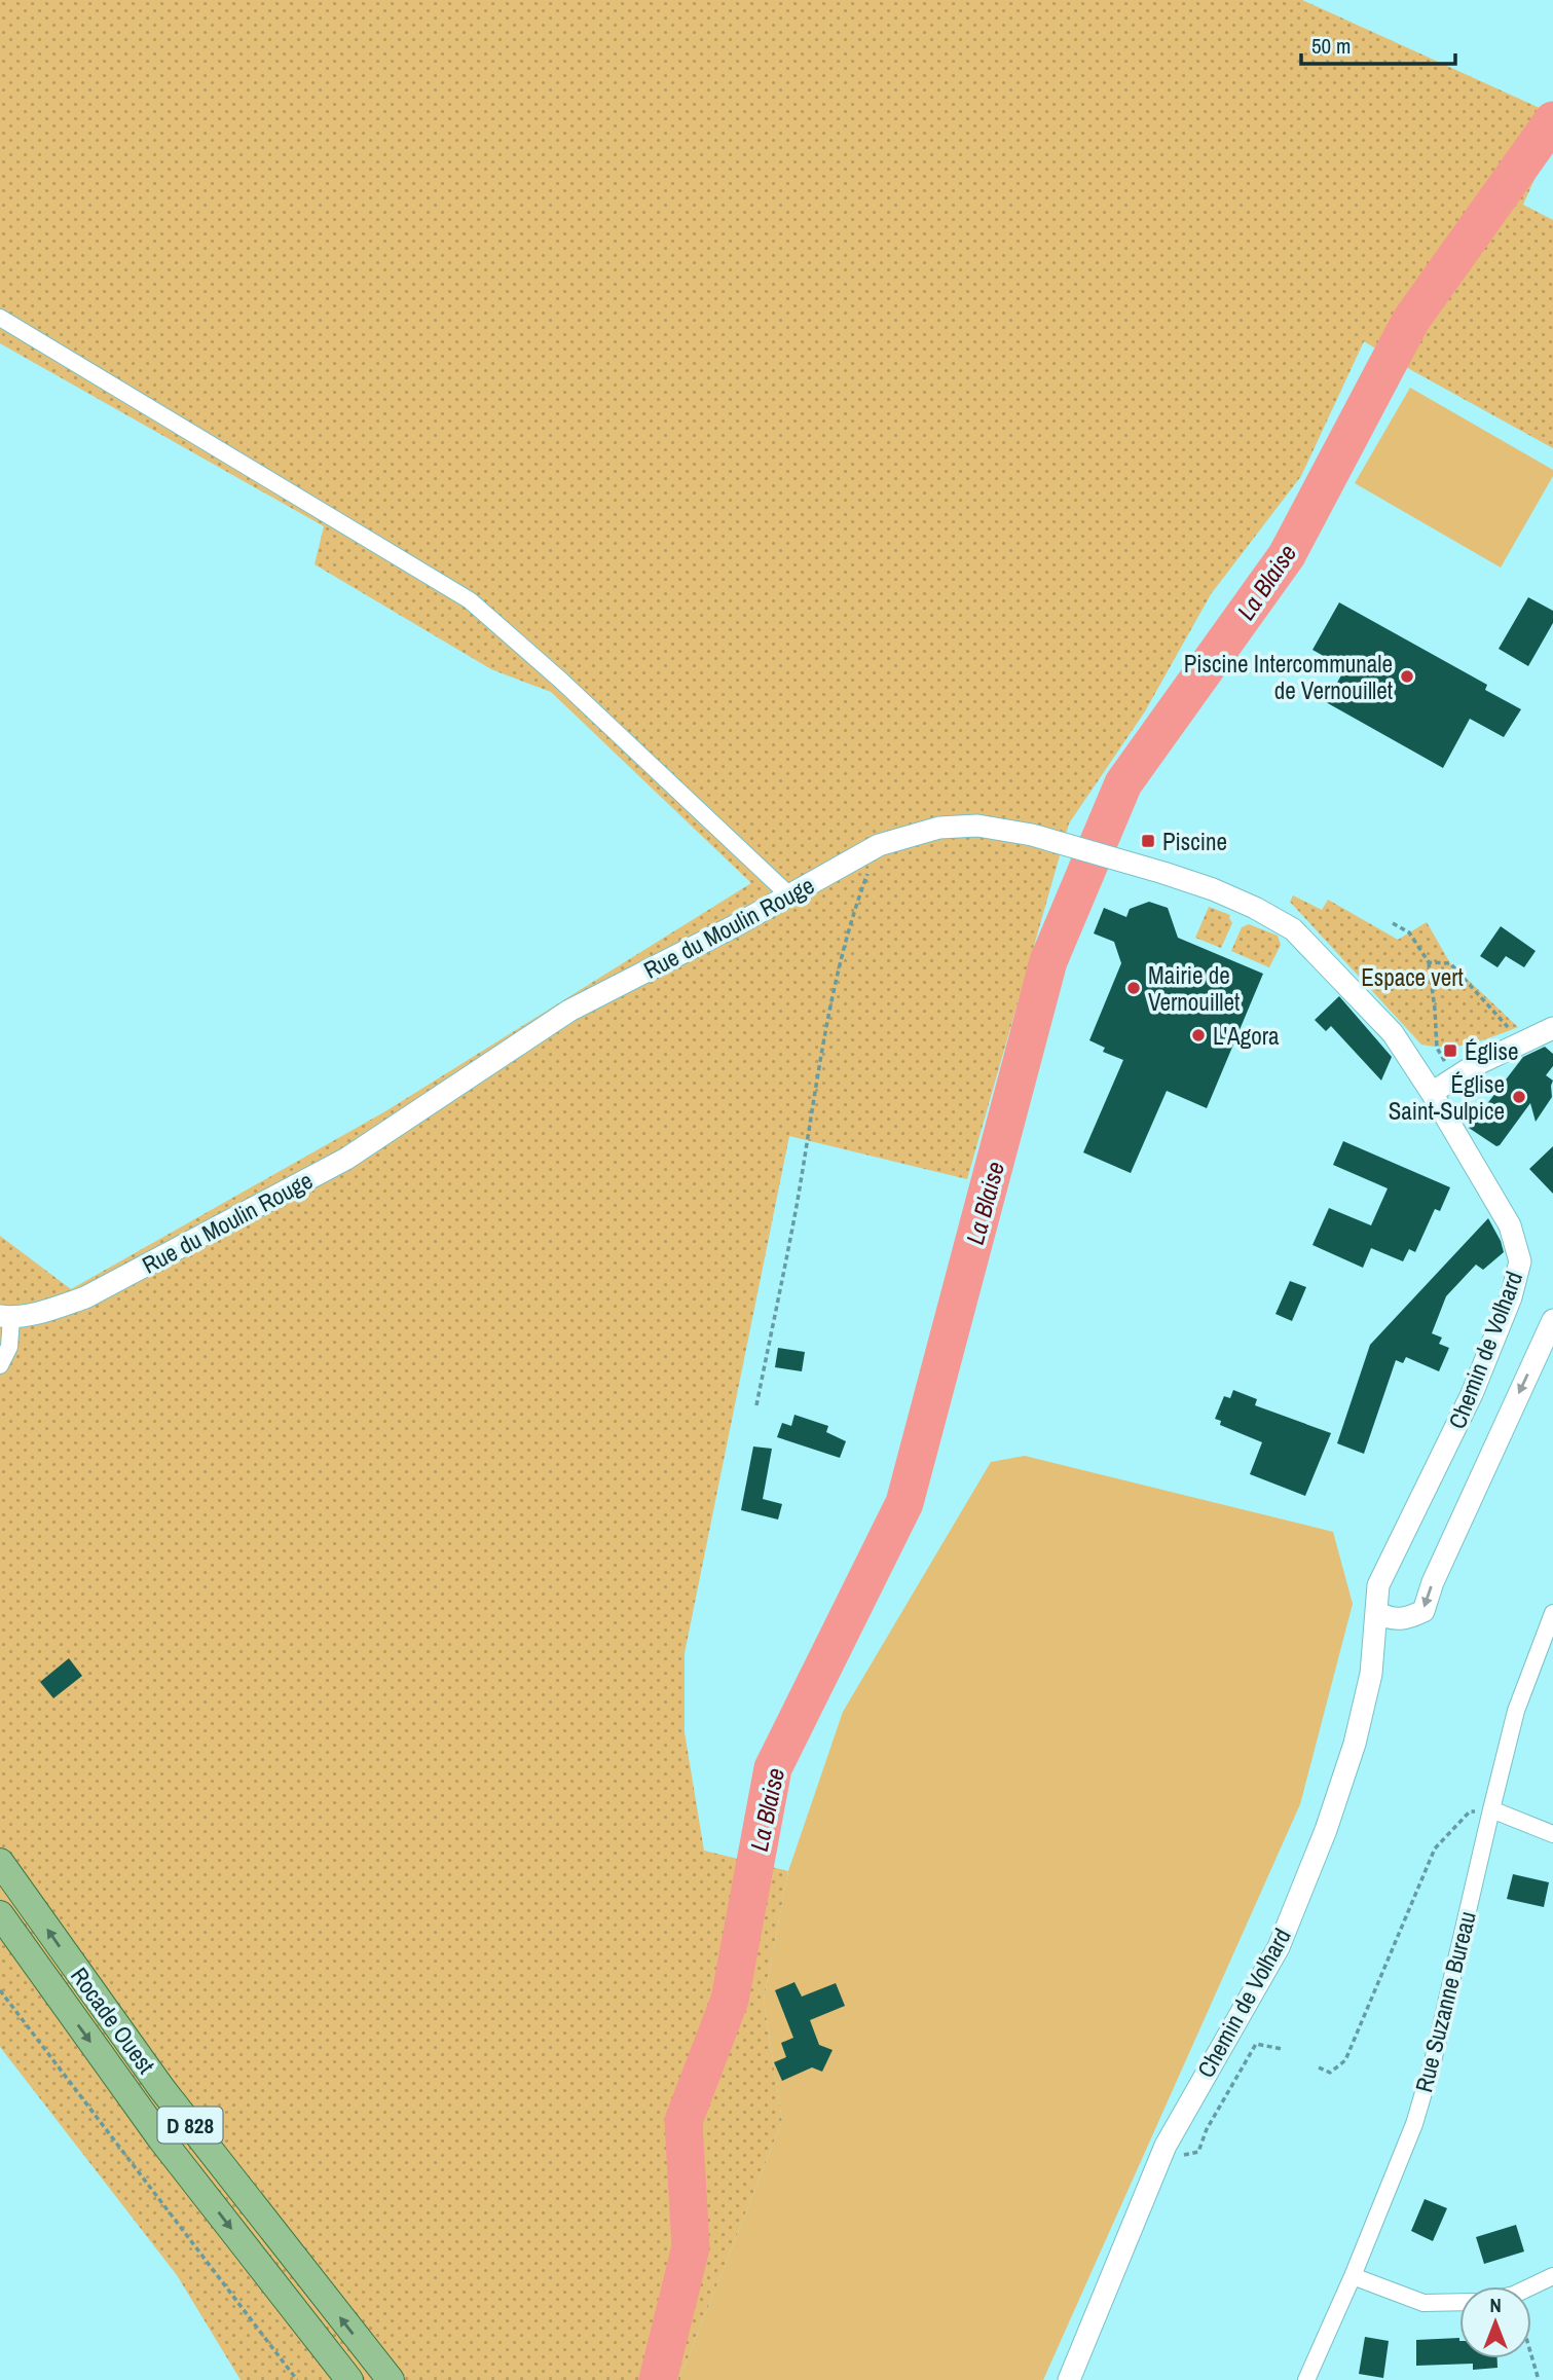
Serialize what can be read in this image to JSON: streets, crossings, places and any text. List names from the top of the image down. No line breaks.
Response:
{"streets":{"main road":["Rocade Ouest","D 828"],"street":["Rue du Moulin Rouge","Chemin de Volhard","Rue Suzanne Bureau"]},"crossings":[["Rue du Moulin Rouge","Chemin de Volhard"]],"water":["La Blaise"],"parks":["Espace vert"],"places":{"other":["Piscine Intercommunale de Vernouillet","Mairie de Vernouillet","L'Agora","Église Saint-Sulpice"],"transit":["Piscine","Église"]},"scale_bar":"50 m","north":"top"}
